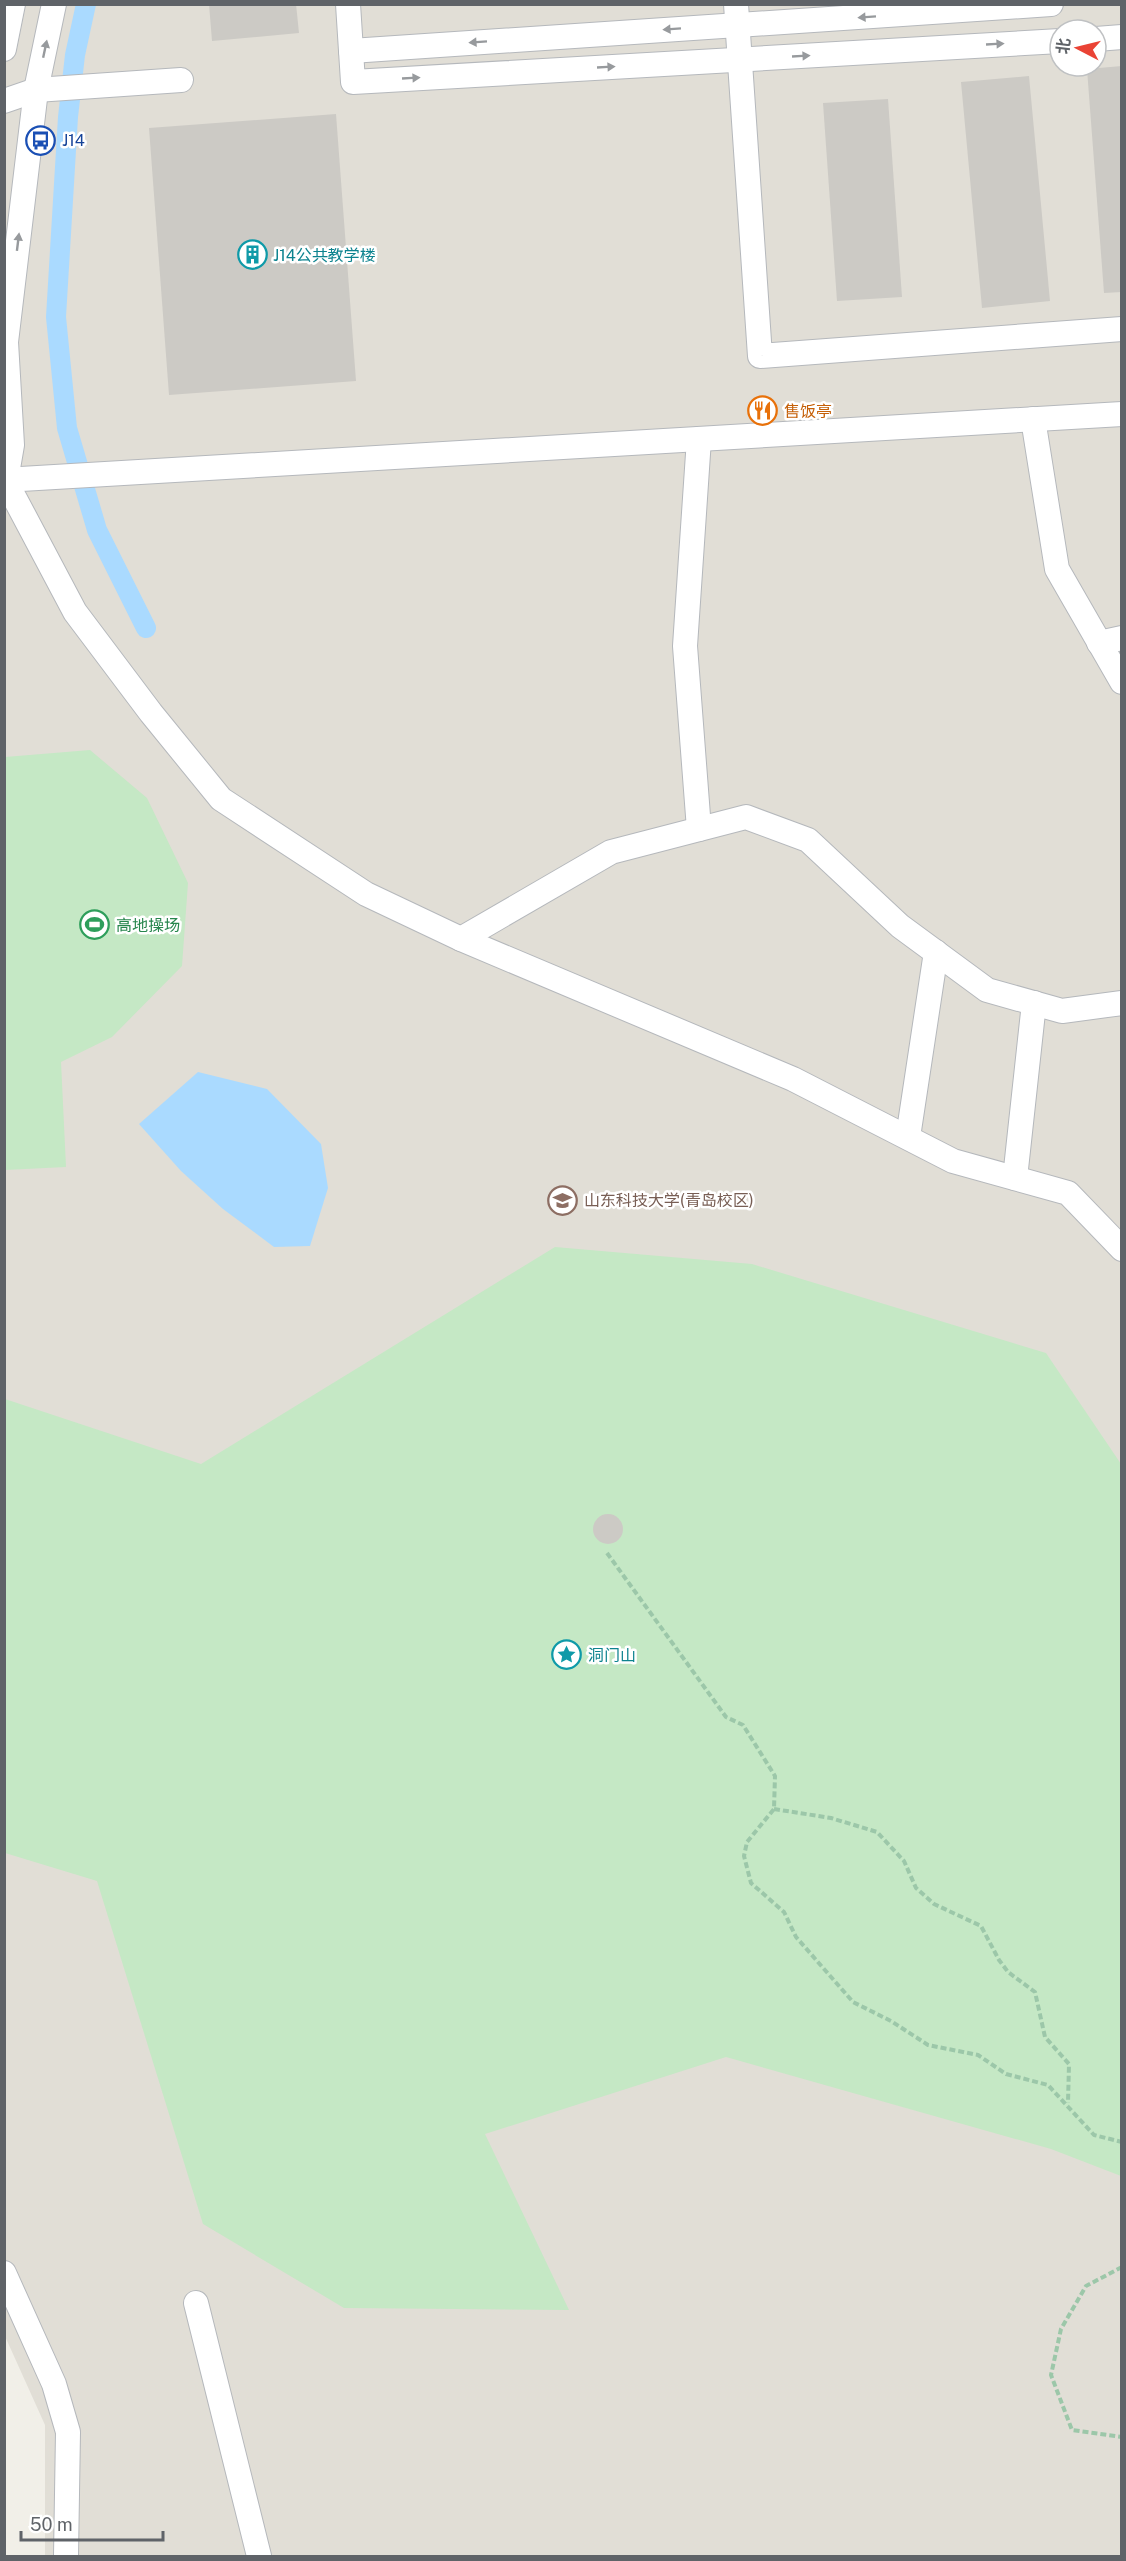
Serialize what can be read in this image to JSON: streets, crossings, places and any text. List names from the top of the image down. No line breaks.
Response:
{"places":{"bus stop":["J14"],"building":["J14公共教学楼"],"restaurant":["售饭亭"],"sports":["高地操场"],"school or university":["山东科技大学(青岛校区)"],"place":["洞门山"]},"scale_bar":"50 m","north":"left"}
